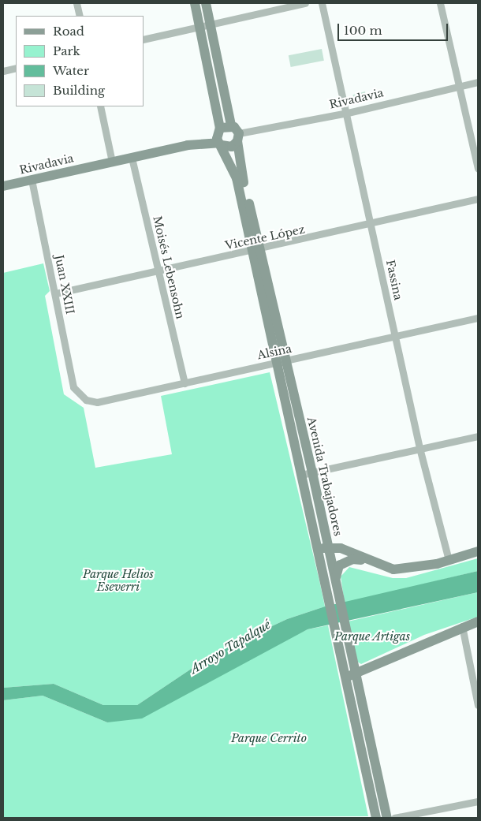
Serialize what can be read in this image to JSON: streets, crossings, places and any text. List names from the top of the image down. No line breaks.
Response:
{"streets":{"main road":["Rivadavia","Avenida Trabajadores"],"street":["Vicente López","Moisés Lebensohn","Fassina","Juan XXIII","Alsina"]},"crossings":[["Rivadavia","Moisés Lebensohn"],["Rivadavia","Fassina"],["Rivadavia","Juan XXIII"],["Rivadavia","Avenida Trabajadores"],["Vicente López","Moisés Lebensohn"],["Vicente López","Fassina"],["Vicente López","Juan XXIII"],["Vicente López","Avenida Trabajadores"],["Moisés Lebensohn","Alsina"],["Fassina","Alsina"],["Juan XXIII","Alsina"],["Alsina","Avenida Trabajadores"]],"water":["Arroyo Tapalqué"],"parks":["Parque Helios Eseverri","Parque Artigas","Parque Cerrito"],"legend":["Road","Park","Water","Building"],"scale_bar":"100 m"}
